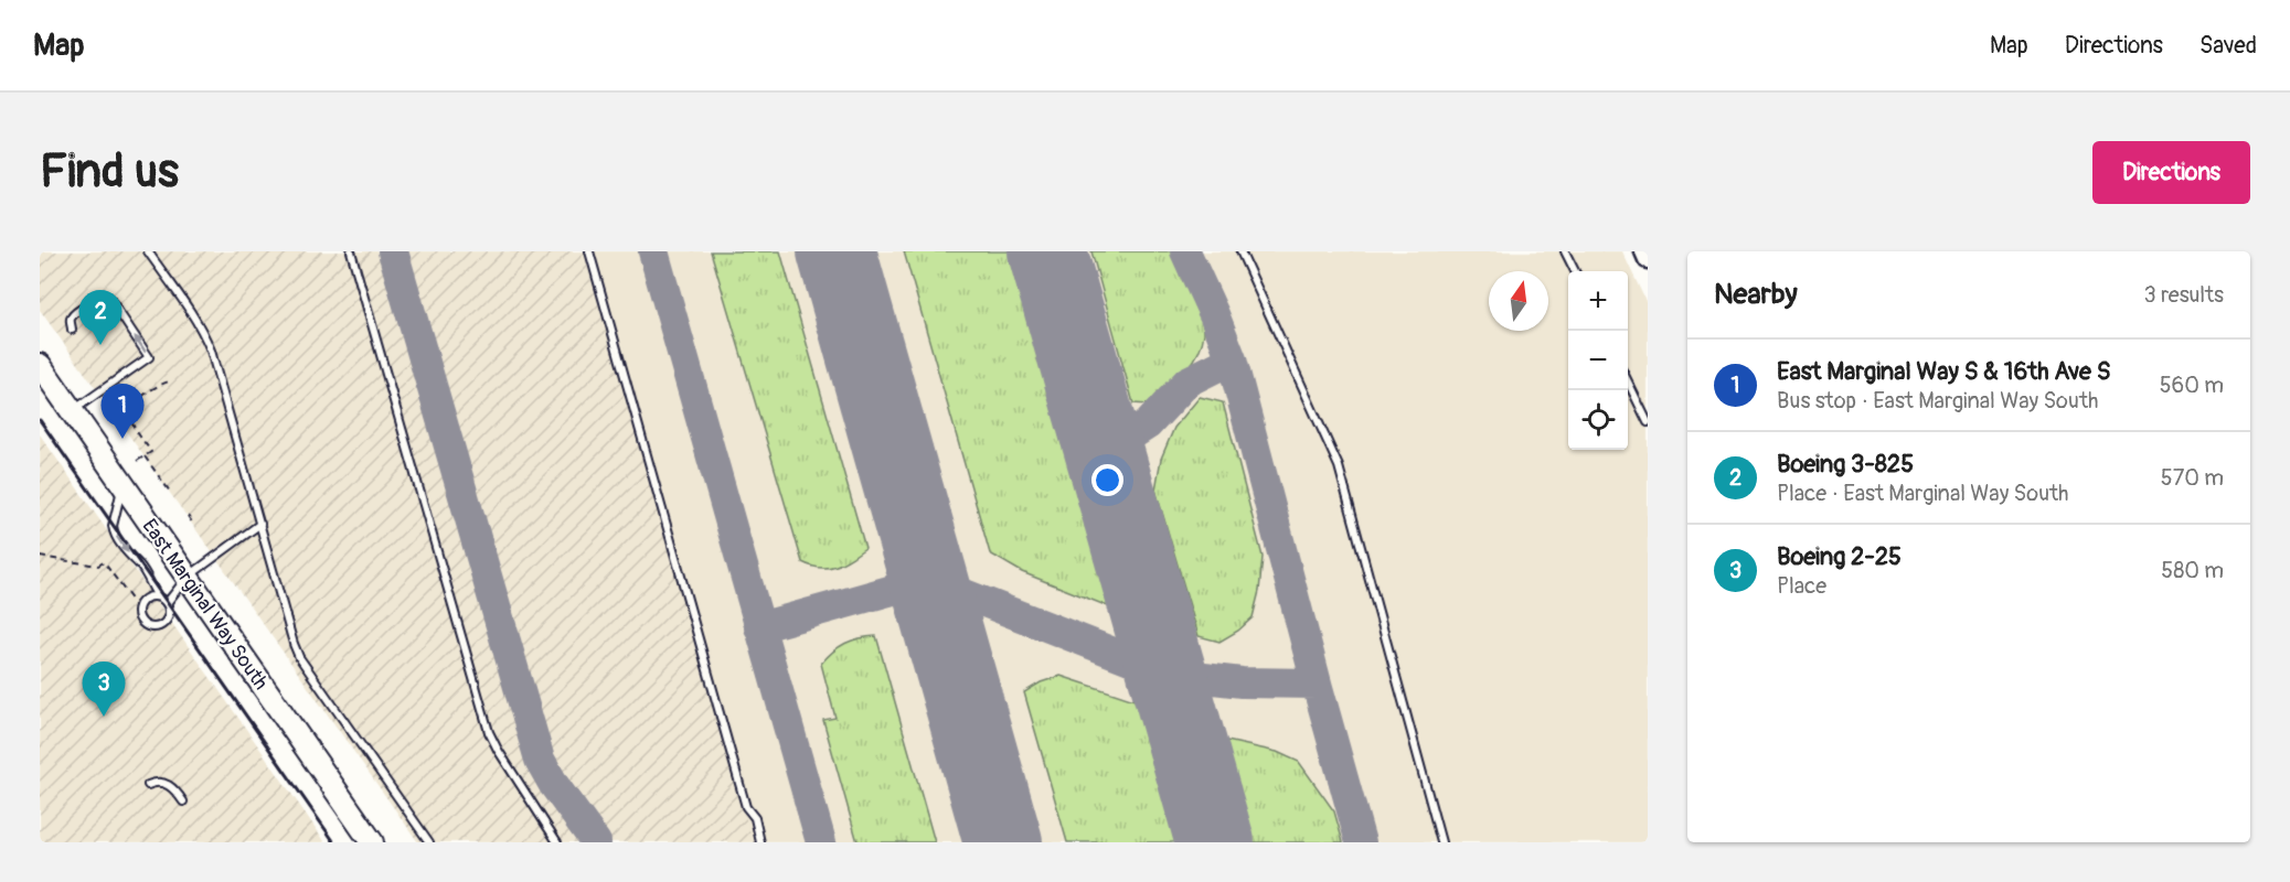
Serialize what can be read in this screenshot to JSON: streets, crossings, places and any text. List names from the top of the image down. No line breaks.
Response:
{"streets":{"main road":["East Marginal Way South"]},"north":"top","page":{"header":"Map","nav":["Map","Directions","Saved"],"buttons":"Directions","title":"Find us","heading":["Nearby","3 results"],"map_buttons":["+","−"],"pins":["2","1","3"],"list":[{"mark":"1","name":"East Marginal Way S & 16th Ave S","note":"Bus stop · East Marginal Way South","value":"560 m"},{"mark":"2","name":"Boeing 3-825","note":"Place · East Marginal Way South","value":"570 m"},{"mark":"3","name":"Boeing 2-25","note":"Place","value":"580 m"}]}}
